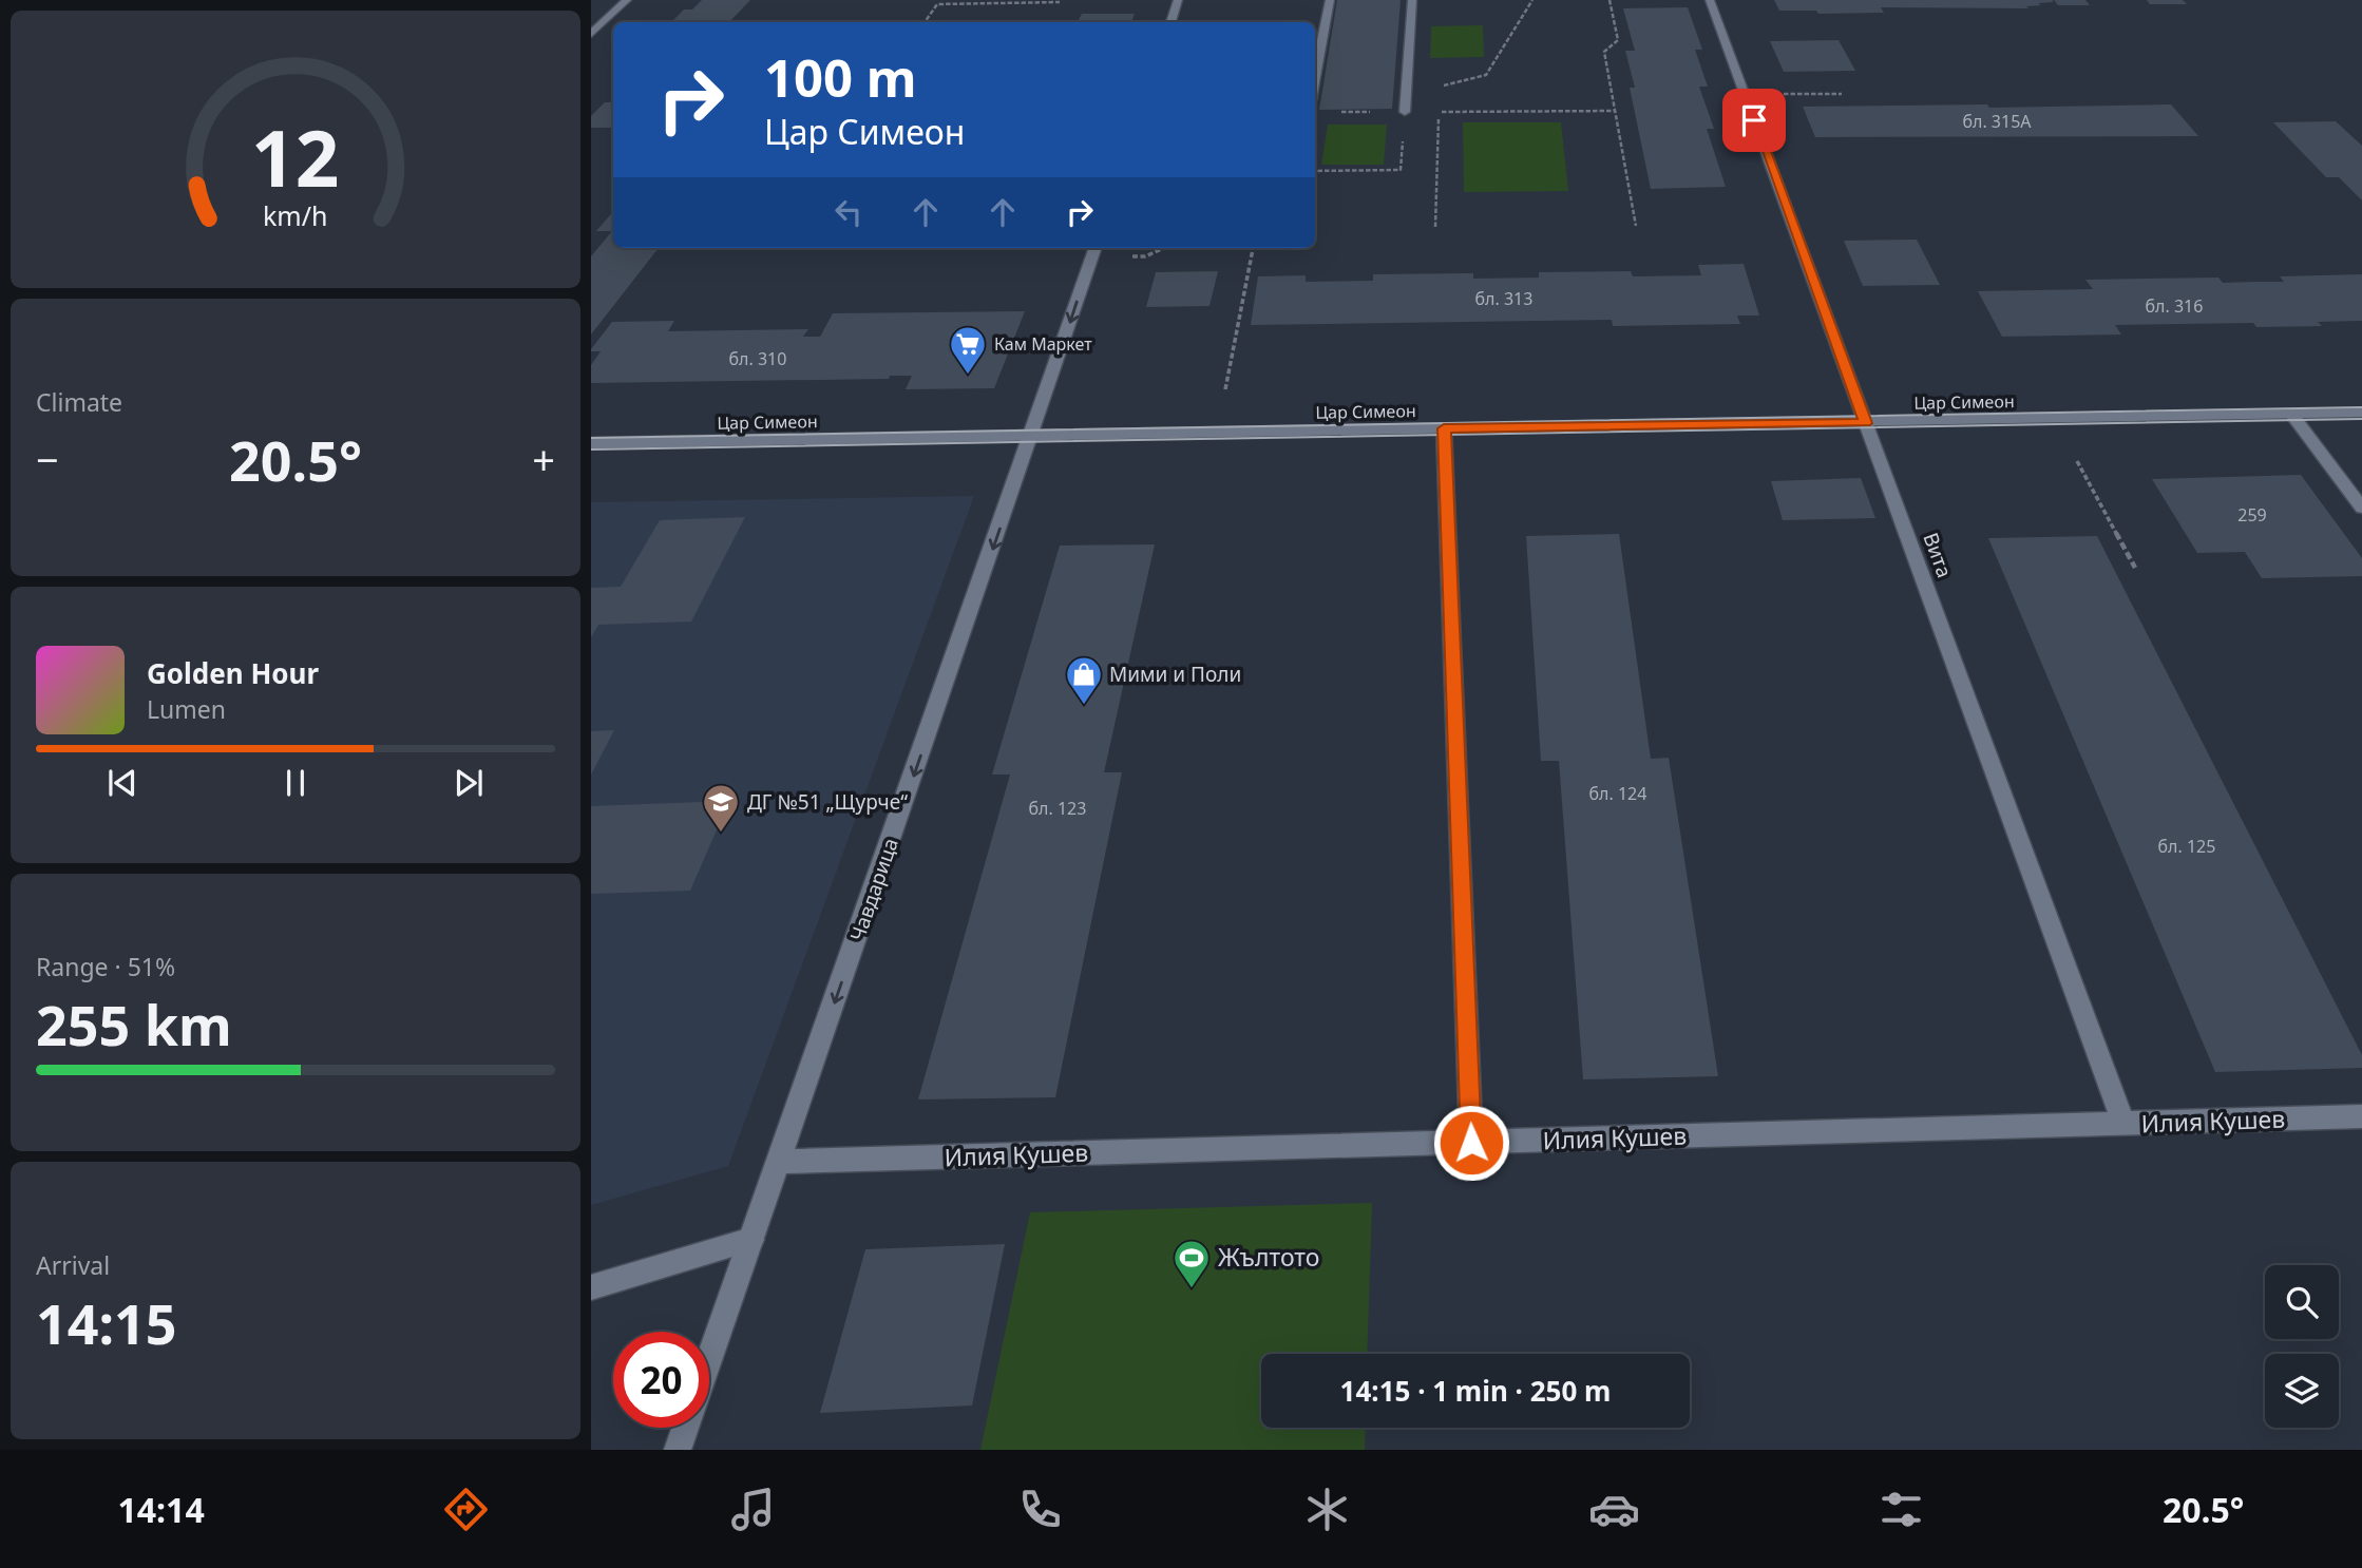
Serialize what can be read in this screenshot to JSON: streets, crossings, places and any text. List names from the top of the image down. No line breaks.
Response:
{"streets":{"street":["Цар Симеон","Вита","Чавдарица","Илия Кушев"]},"crossings":[["Цар Симеон","Вита"],["Цар Симеон","Чавдарица"],["Вита","Илия Кушев"],["Чавдарица","Илия Кушев"]],"one_way":["Чавдарица"],"places":{"supermarket":["Кам Маркет"],"shop":["Мими и Поли"],"school or university":["ДГ №51 „Щурче“"],"sports":["Жълтото"]},"house_numbers":["бл. 315А","бл. 313","бл. 316","бл. 310","259","бл. 124","бл. 123","бл. 125"],"page":{"turn":["100 m","Цар Симеон"],"tile":["Climate",["Range · 51%","255 km"],["Arrival","14:15"]],"heat":["−","20.5°","+"],"song":["Golden Hour","Lumen"],"limit":"20","trip":"14:15 · 1 min · 250 m","tabs":["14:14","20.5°"],"gauge":["12","km/h"]}}
